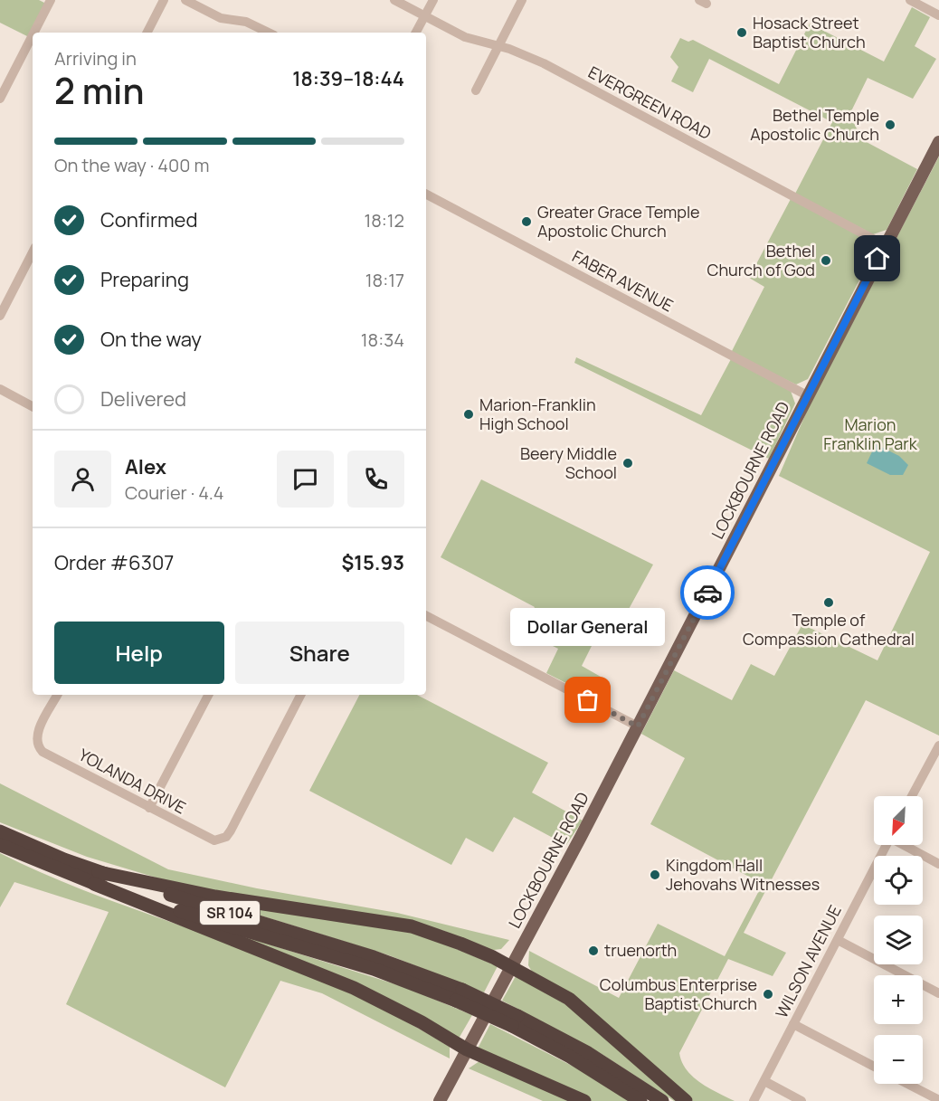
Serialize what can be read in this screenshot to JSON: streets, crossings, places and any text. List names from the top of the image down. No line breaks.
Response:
{"streets":{"highway":["SR 104"],"main road":["LOCKBOURNE ROAD"],"street":["EVERGREEN ROAD","FABER AVENUE","YOLANDA DRIVE","WILSON AVENUE"]},"crossings":[["EVERGREEN ROAD","LOCKBOURNE ROAD"],["FABER AVENUE","LOCKBOURNE ROAD"]],"parks":["Marion Franklin Park"],"places":["Hosack Street Baptist Church","Bethel Temple Apostolic Church","Greater Grace Temple Apostolic Church","Bethel Church of God","Marion-Franklin High School","Beery Middle School","Temple of Compassion Cathedral","Dollar General","Kingdom Hall Jehovahs Witnesses","truenorth","Columbus Enterprise Baptist Church"],"north":"bottom left","page":{"heading":["2 min","Arriving in","18:39–18:44"],"panel":["Alex","Courier · 4.4","Order #6307","$15.93"],"bar":"On the way · 400 m","list":[["Confirmed","18:12"],["Preparing","18:17"],["On the way","18:34"],"Delivered"],"bubble":"Dollar General","buttons":["Help","Share"],"map_buttons":["+","−"]}}
